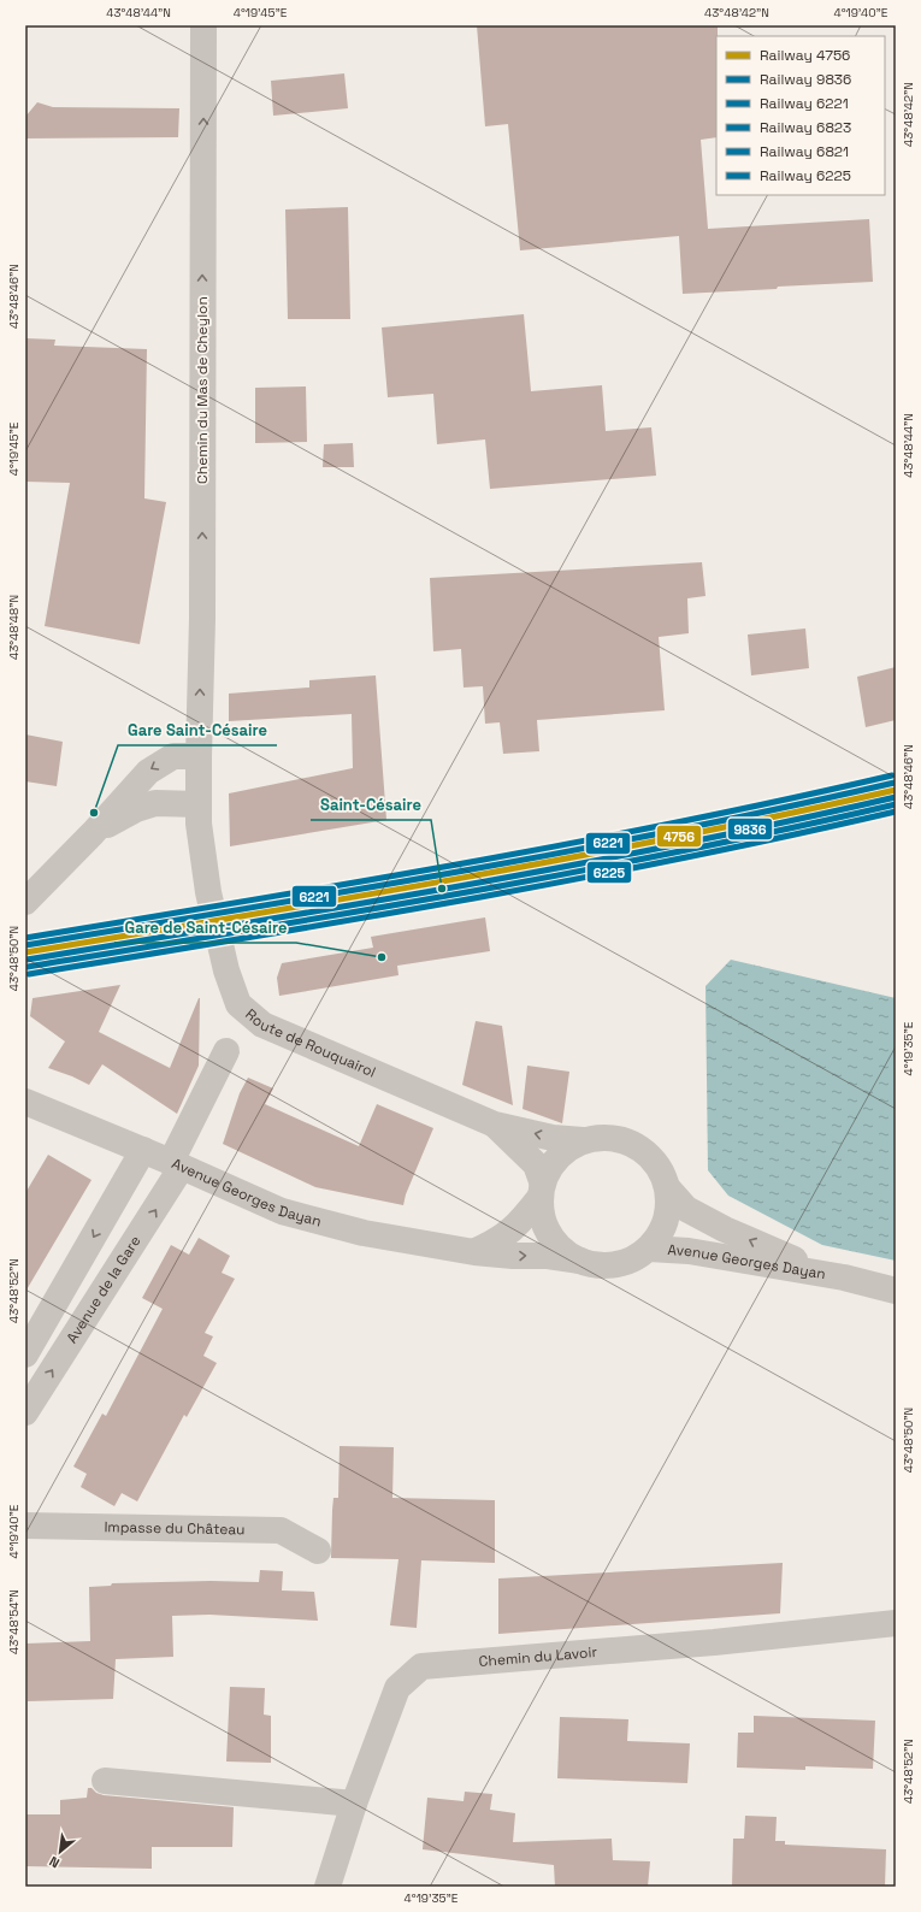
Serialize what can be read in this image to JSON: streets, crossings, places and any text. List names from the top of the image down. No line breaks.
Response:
{"streets":{"street":["Chemin du Mas de Cheylon","Route de Rouquairol","Avenue Georges Dayan","Avenue de la Gare","Impasse du Château","Chemin du Lavoir"]},"crossings":[["Chemin du Mas de Cheylon","Route de Rouquairol"],["Route de Rouquairol","Avenue Georges Dayan"],["Avenue Georges Dayan","Avenue de la Gare"]],"one_way":["Chemin du Mas de Cheylon"],"places":["Gare Saint-Césaire","Saint-Césaire","Gare de Saint-Césaire"],"lines":["rail line 6821","rail line 6221","rail line 4756","rail line 9836","rail line 6823","rail line 6225"],"legend":["Railway 4756","Railway 9836","Railway 6221","Railway 6823","Railway 6821","Railway 6225"],"north":"bottom left","coordinates":["43°48'44\"N","4°19'45\"E","43°48'42\"N","4°19'40\"E","43°48'46\"N","43°48'48\"N","43°48'50\"N","4°19'35\"E","43°48'52\"N","43°48'54\"N"]}
